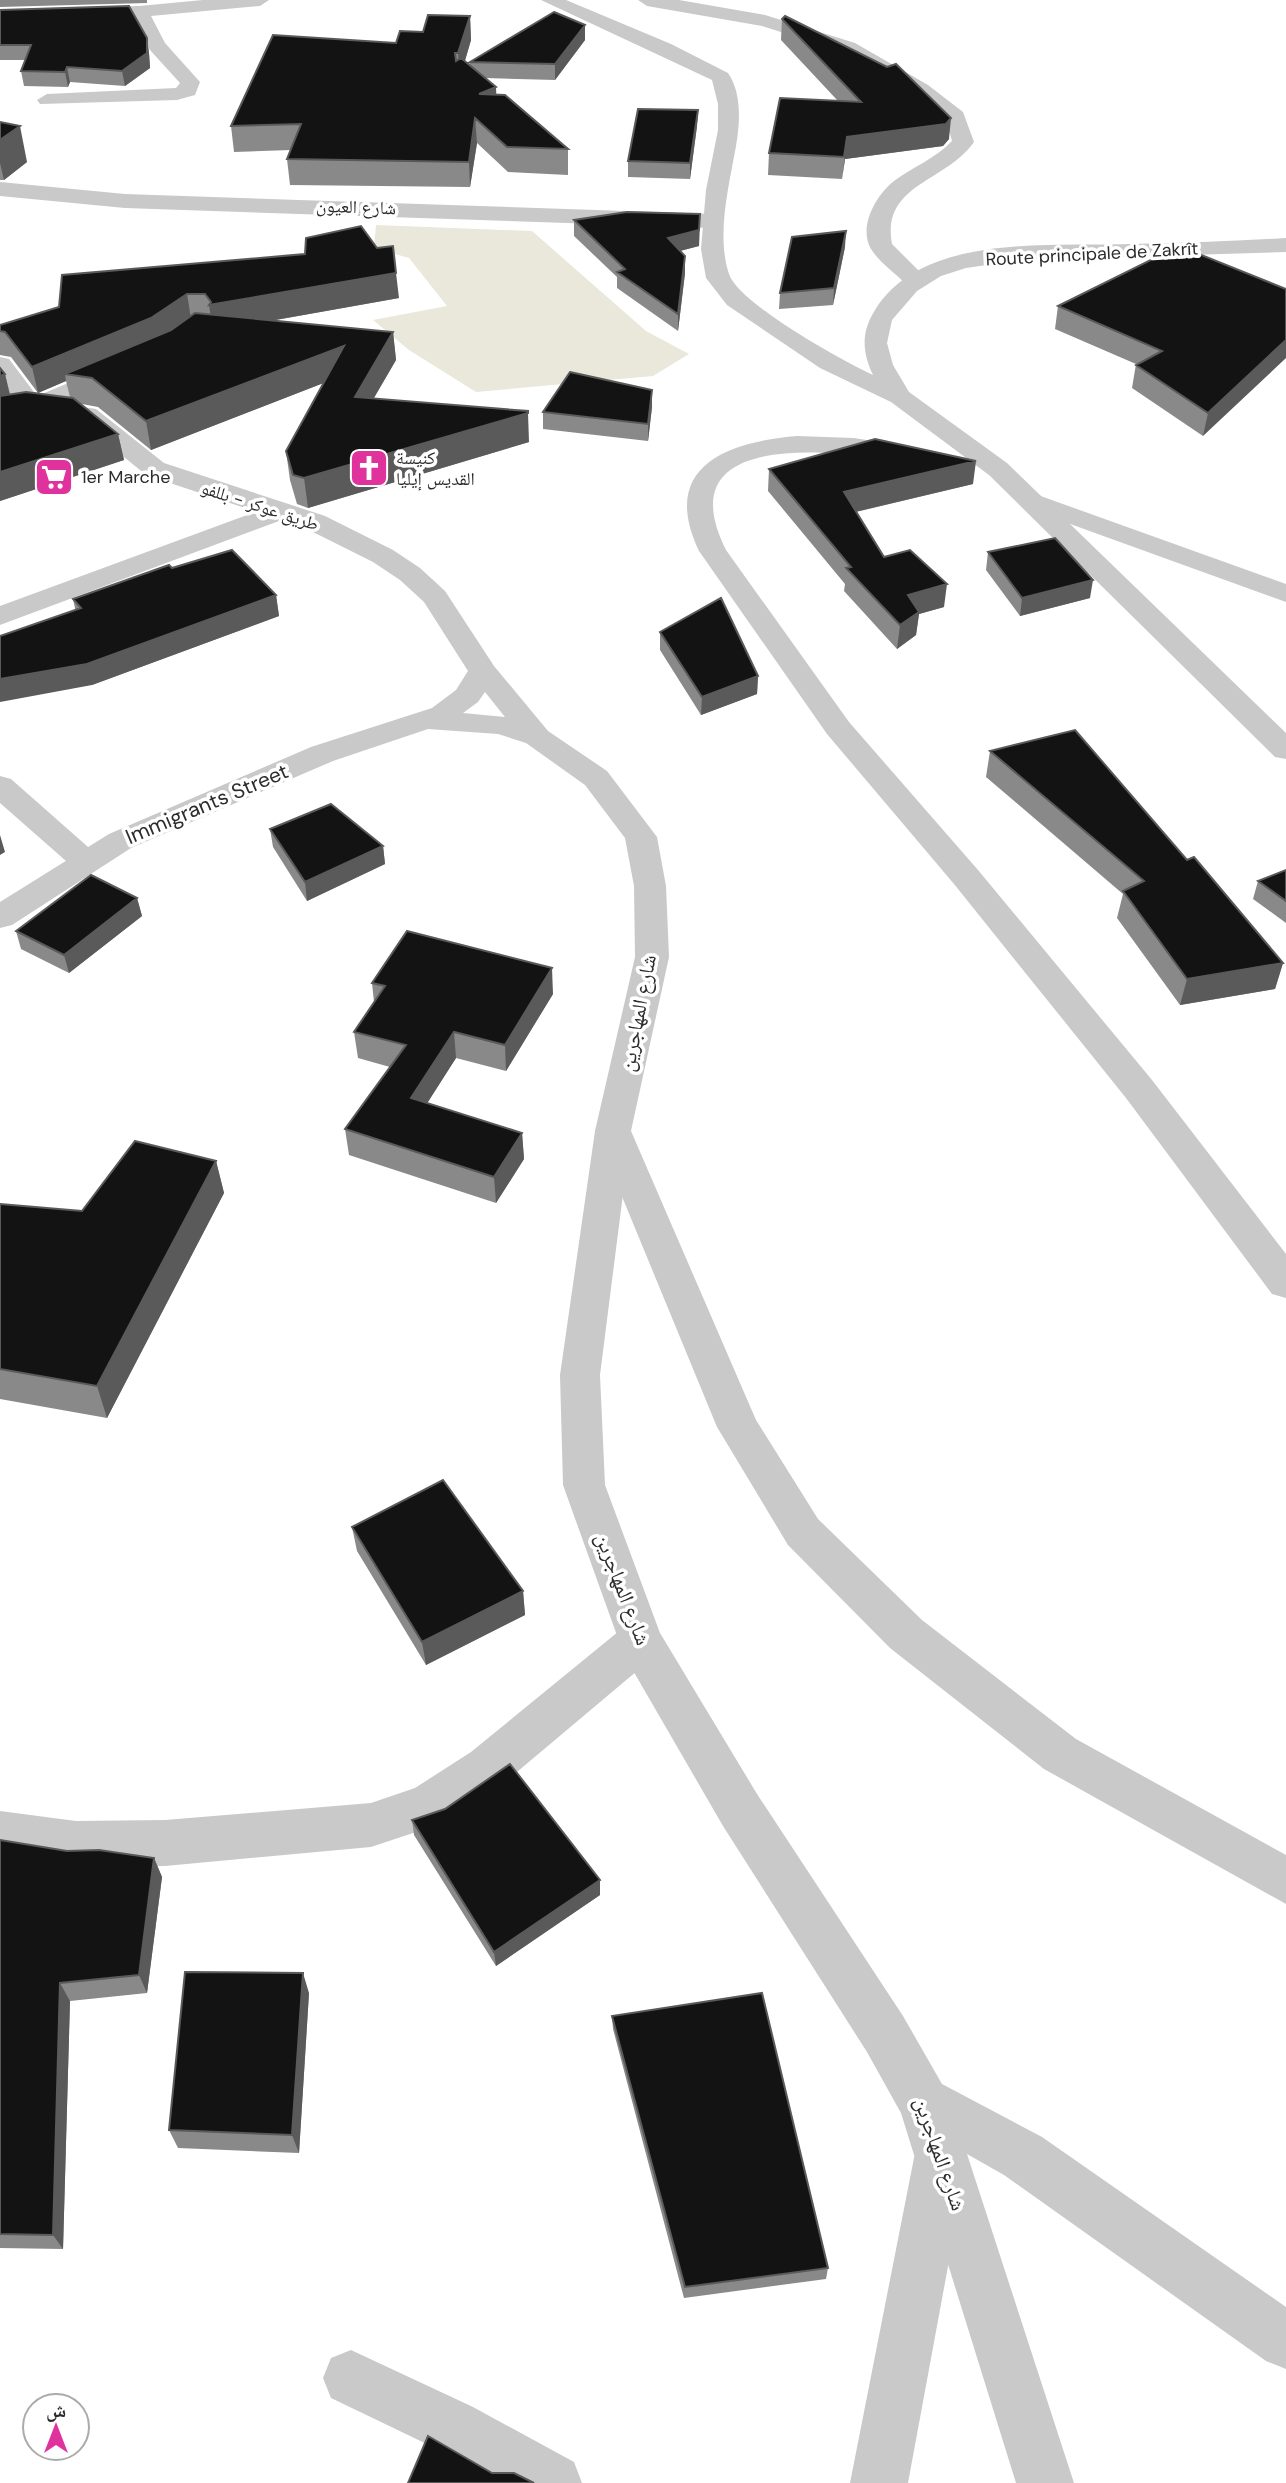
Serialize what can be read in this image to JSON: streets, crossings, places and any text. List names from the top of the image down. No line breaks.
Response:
{"streets":{"street":["شارع العيون","Route principale de Zakrît","طريق عوكر - بللفو","Immigrants Street","شارع المهاجرين"]},"crossings":[["طريق عوكر - بللفو","شارع المهاجرين"],["Immigrants Street","شارع المهاجرين"]],"places":{"church":["كنيسة القديس إيليا"],"supermarket":["1er Marche"]},"north":"top"}
